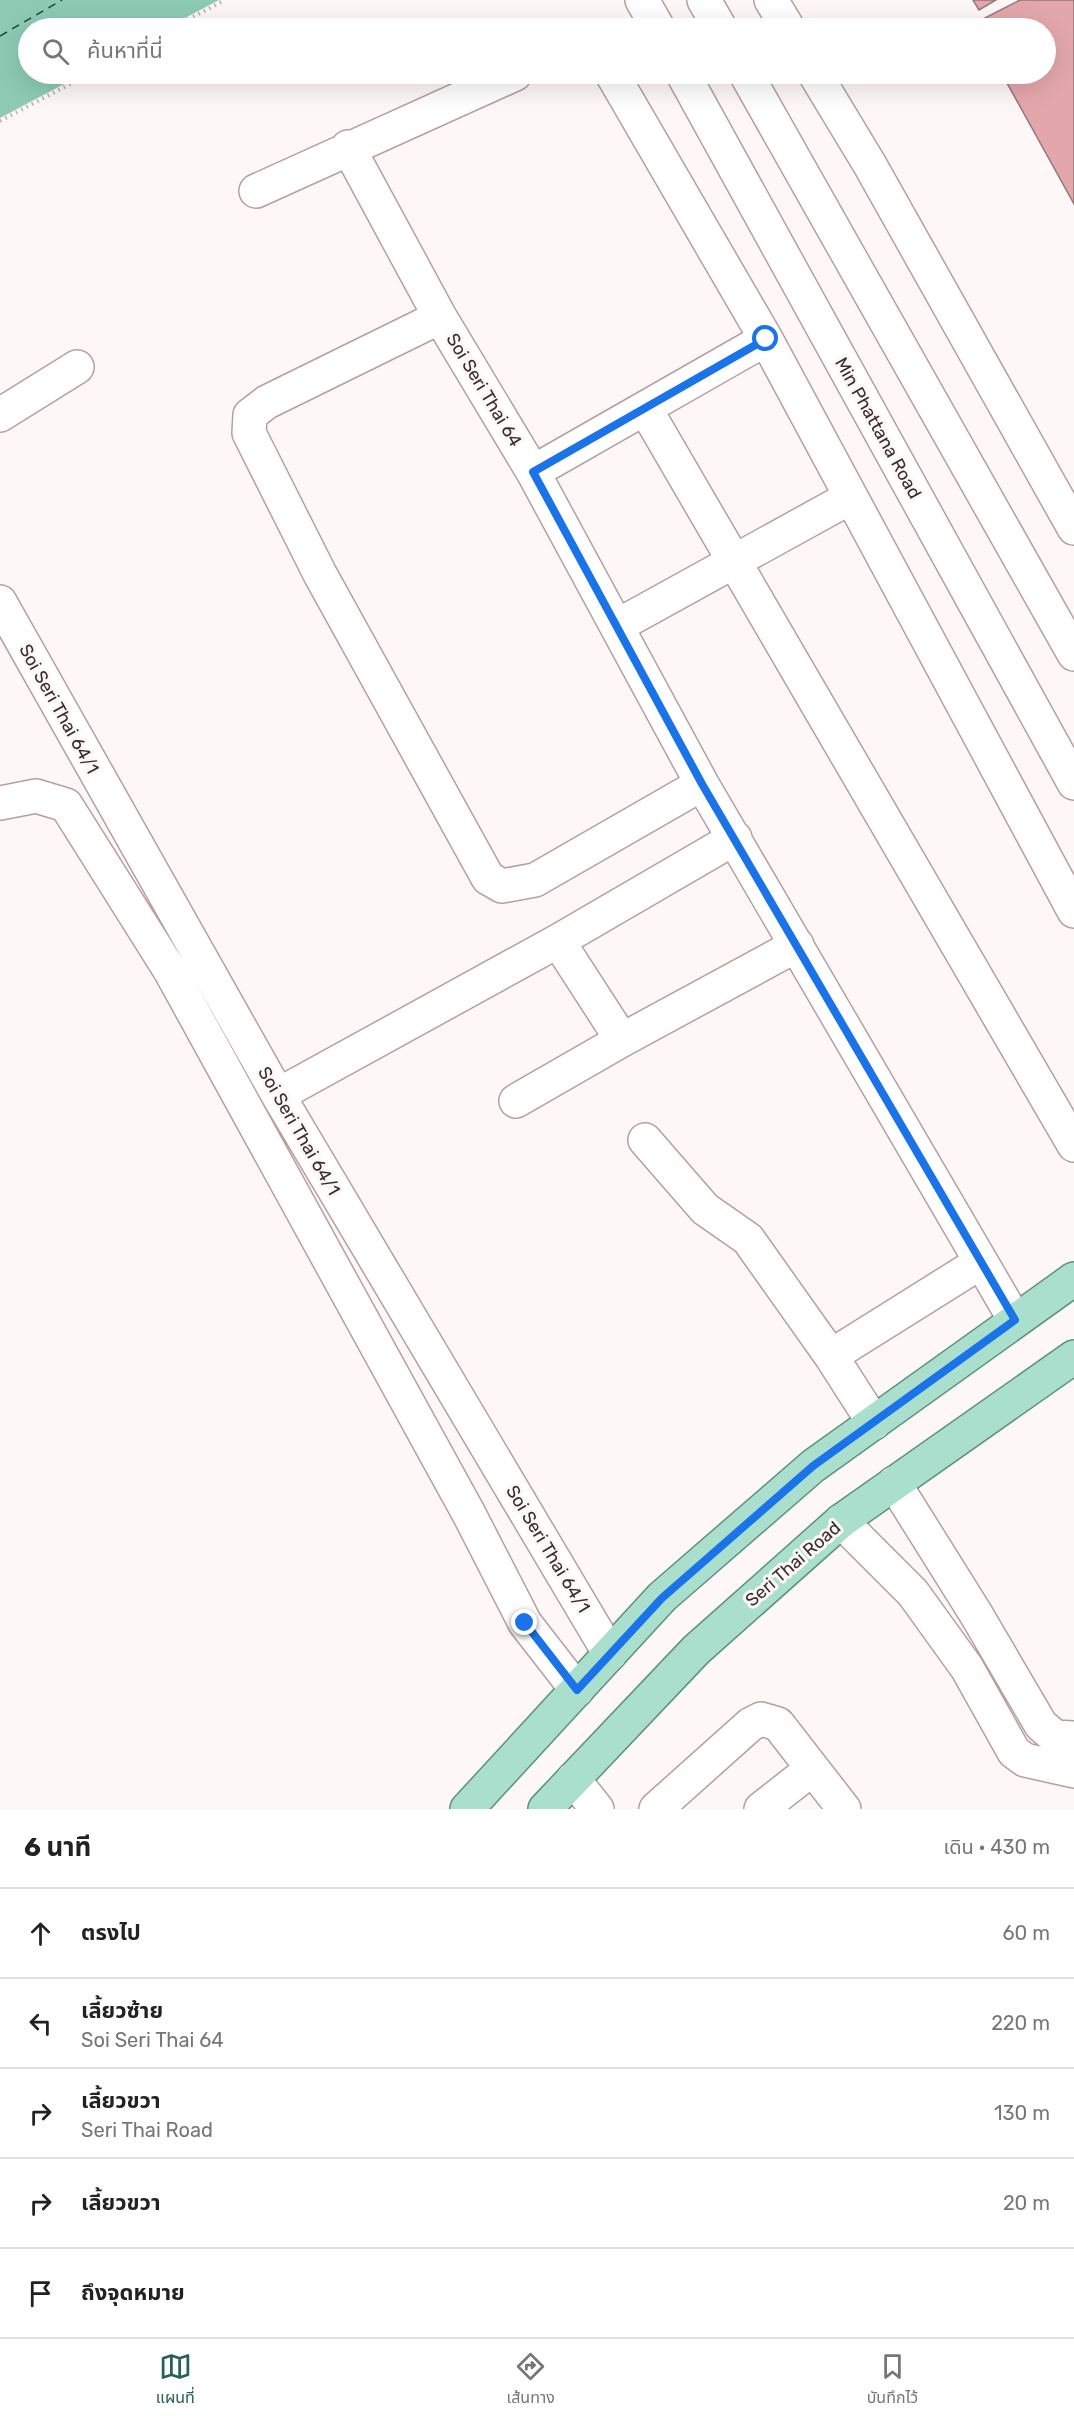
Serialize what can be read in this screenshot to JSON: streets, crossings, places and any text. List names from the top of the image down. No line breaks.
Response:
{"streets":{"main road":["Seri Thai Road"],"street":["Soi Seri Thai 64","Min Phattana Road","Soi Seri Thai 64/1"]},"page":{"search":"ค้นหาที่นี่","heading":["6 นาที","เดิน · 430 m"],"list":[["ตรงไป","60 m"],["เลี้ยวซ้าย","Soi Seri Thai 64","220 m"],["เลี้ยวขวา","Seri Thai Road","130 m"],["เลี้ยวขวา","20 m"],"ถึงจุดหมาย"],"nav":["แผนที่","เส้นทาง","บันทึกไว้"]}}
